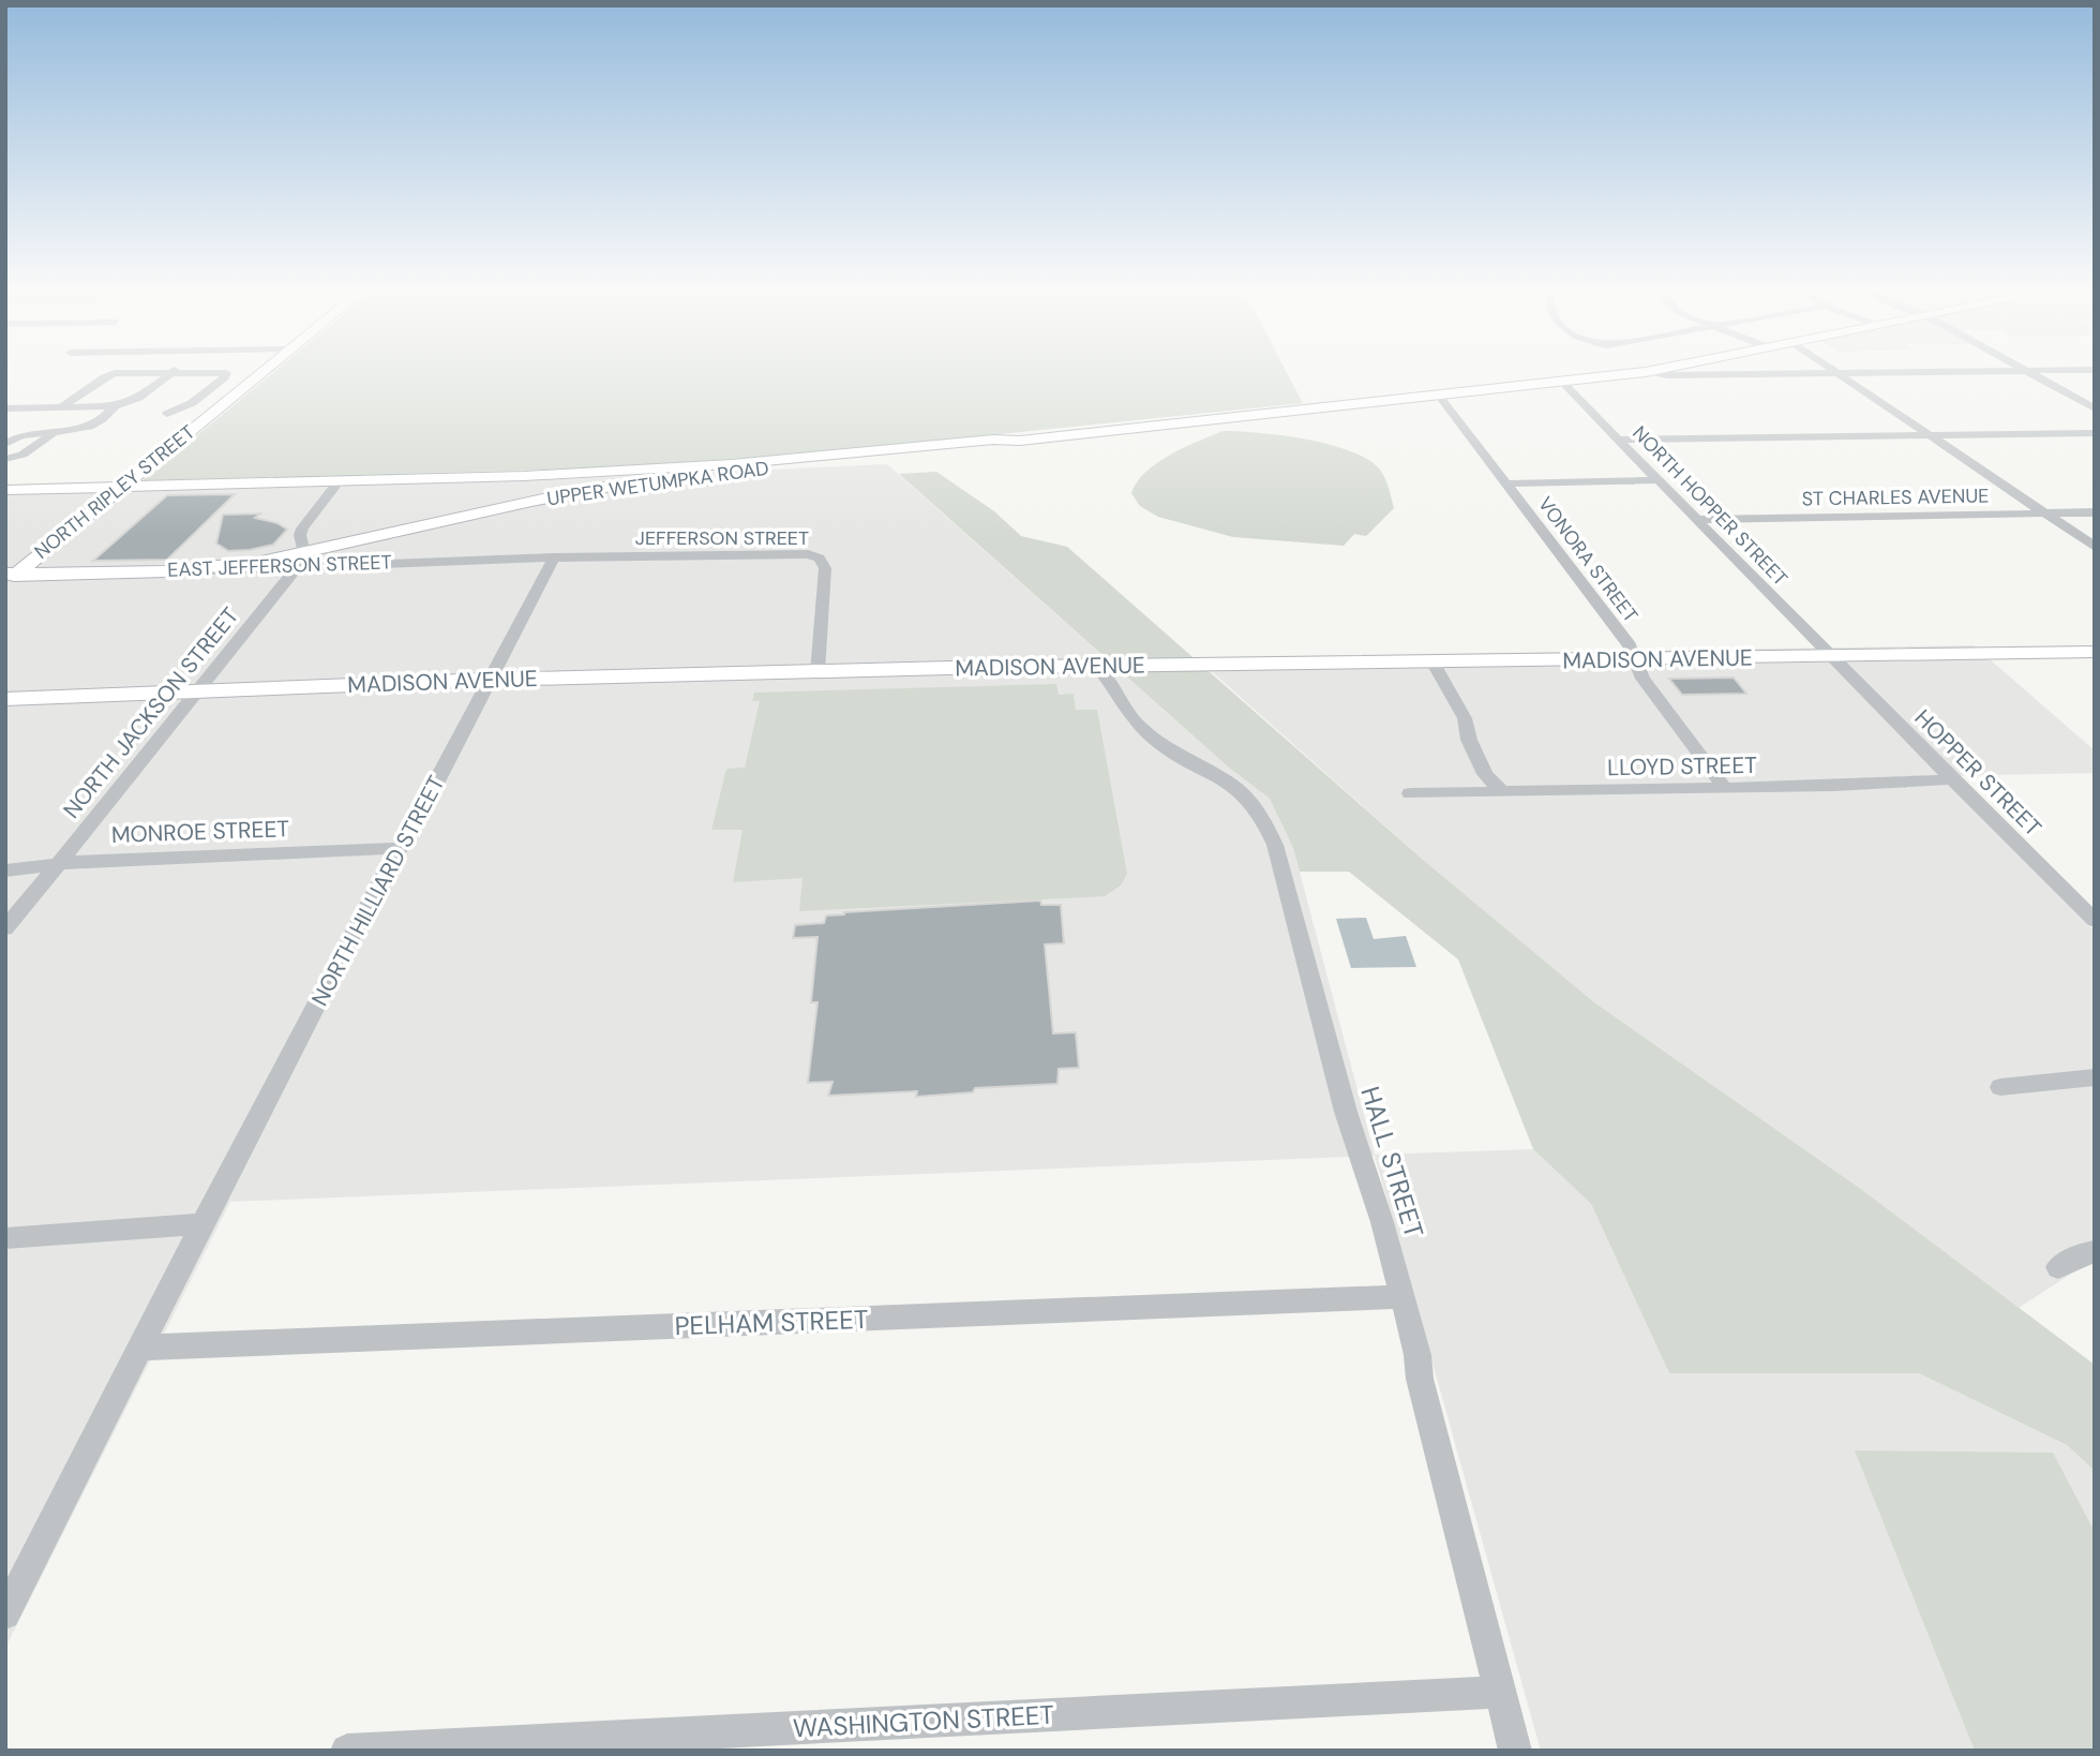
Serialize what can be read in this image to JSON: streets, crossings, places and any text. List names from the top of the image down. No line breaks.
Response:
{"streets":{"main road":["UPPER WETUMPKA ROAD","NORTH RIPLEY STREET","EAST JEFFERSON STREET","MADISON AVENUE"],"street":["ST CHARLES AVENUE","NORTH HOPPER STREET","JEFFERSON STREET","VONORA STREET","NORTH JACKSON STREET","LLOYD STREET","HOPPER STREET","MONROE STREET","NORTH HILLIARD STREET","HALL STREET","PELHAM STREET","WASHINGTON STREET"]},"crossings":[["UPPER WETUMPKA ROAD","NORTH HOPPER STREET"],["UPPER WETUMPKA ROAD","VONORA STREET"],["UPPER WETUMPKA ROAD","EAST JEFFERSON STREET"],["UPPER WETUMPKA ROAD","NORTH JACKSON STREET"],["NORTH RIPLEY STREET","EAST JEFFERSON STREET"],["ST CHARLES AVENUE","NORTH HOPPER STREET"],["NORTH HOPPER STREET","MADISON AVENUE"],["NORTH HOPPER STREET","HOPPER STREET"],["JEFFERSON STREET","EAST JEFFERSON STREET"],["JEFFERSON STREET","MADISON AVENUE"],["JEFFERSON STREET","NORTH HILLIARD STREET"],["VONORA STREET","MADISON AVENUE"],["VONORA STREET","LLOYD STREET"],["EAST JEFFERSON STREET","NORTH JACKSON STREET"],["EAST JEFFERSON STREET","NORTH HILLIARD STREET"],["MADISON AVENUE","NORTH JACKSON STREET"],["MADISON AVENUE","HOPPER STREET"],["MADISON AVENUE","NORTH HILLIARD STREET"],["MADISON AVENUE","HALL STREET"],["NORTH JACKSON STREET","MONROE STREET"],["LLOYD STREET","HOPPER STREET"],["MONROE STREET","NORTH HILLIARD STREET"],["NORTH HILLIARD STREET","PELHAM STREET"],["HALL STREET","PELHAM STREET"],["HALL STREET","WASHINGTON STREET"]]}
